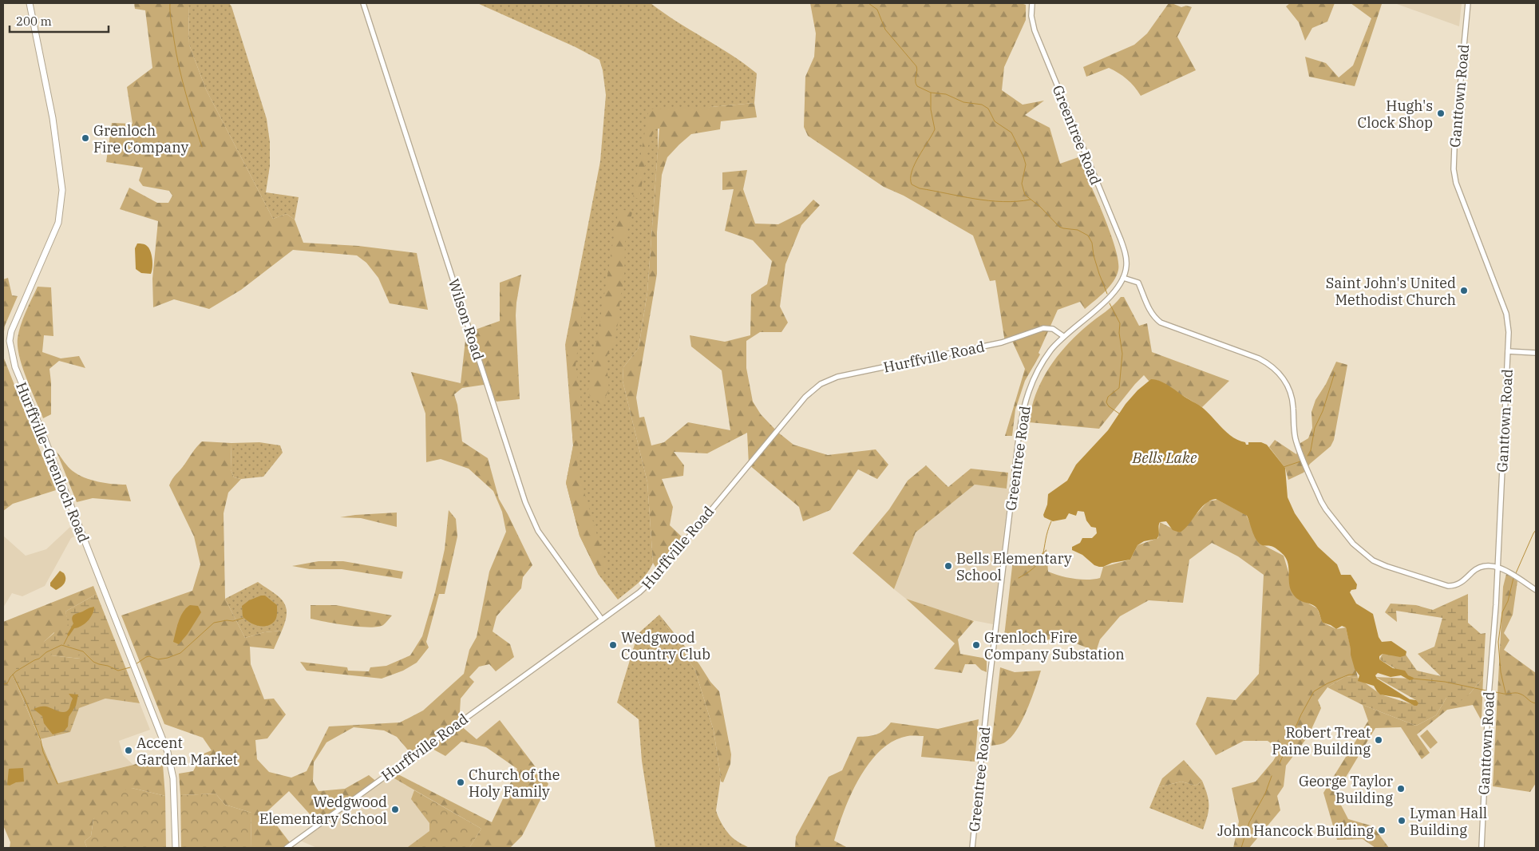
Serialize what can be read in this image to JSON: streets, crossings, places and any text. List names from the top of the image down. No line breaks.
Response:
{"streets":{"main road":["Hurffville-Grenloch Road"],"street":["Ganttown Road","Greentree Road","Wilson Road","Hurffville Road"]},"crossings":[["Greentree Road","Hurffville Road"],["Wilson Road","Hurffville Road"]],"water":["Bells Lake"],"places":["Hugh's Clock Shop","Grenloch Fire Company","Saint John's United Methodist Church","Bells Elementary School","Wedgwood Country Club","Grenloch Fire Company Substation","Robert Treat Paine Building","Accent Garden Market","Church of the Holy Family","George Taylor Building","Wedgwood Elementary School","Lyman Hall Building","John Hancock Building"],"scale_bar":"200 m"}
